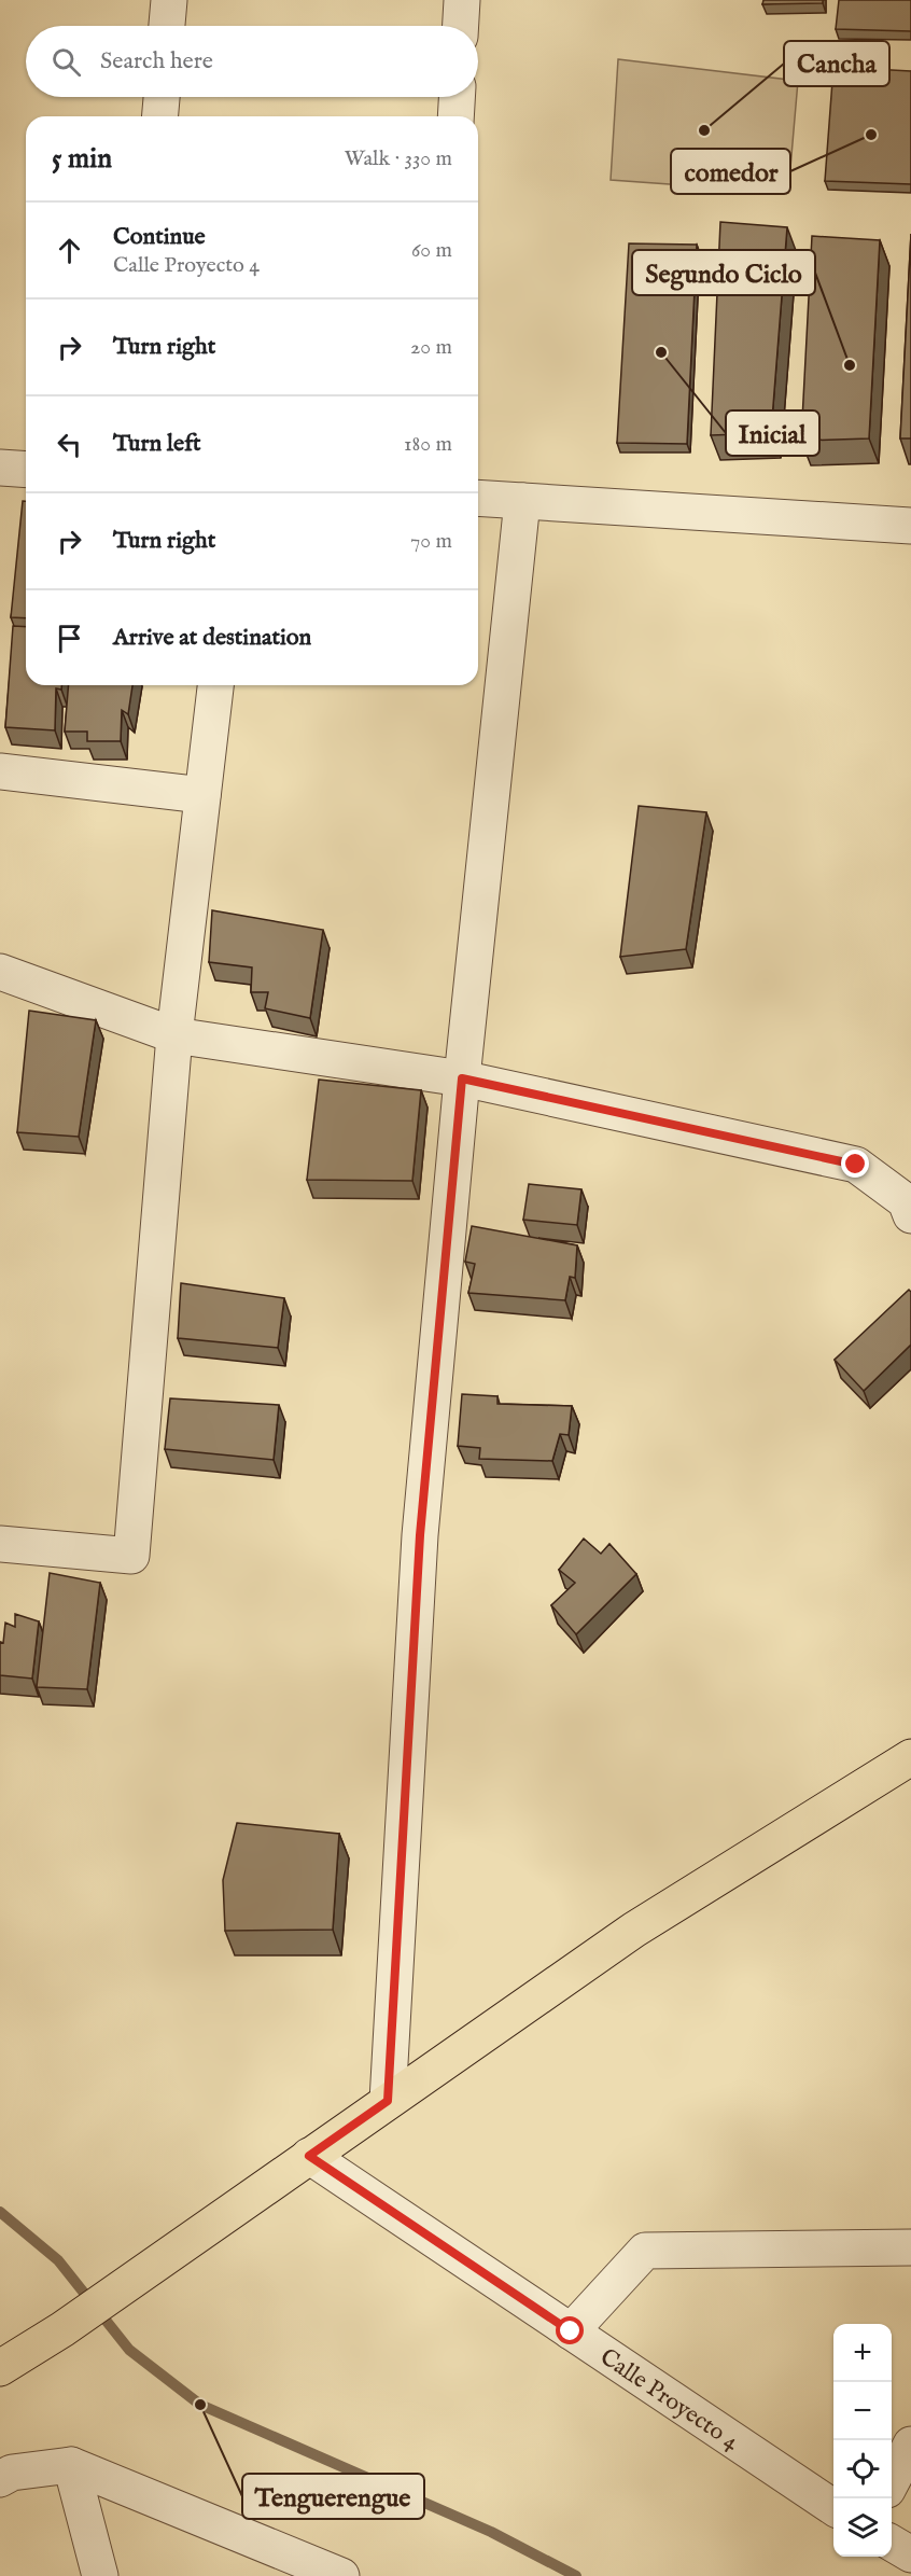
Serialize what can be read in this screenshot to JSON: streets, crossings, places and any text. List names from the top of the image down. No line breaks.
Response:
{"streets":{"street":["Calle Proyecto 4"]},"places":["Cancha","comedor","Inicial","Segundo Ciclo","Tenguerengue"],"page":{"search":"Search here","heading":["5 min","Walk · 330 m"],"list":[["Continue","Calle Proyecto 4","60 m"],["Turn right","20 m"],["Turn left","180 m"],["Turn right","70 m"],"Arrive at destination"],"map_buttons":["+","−"]}}
